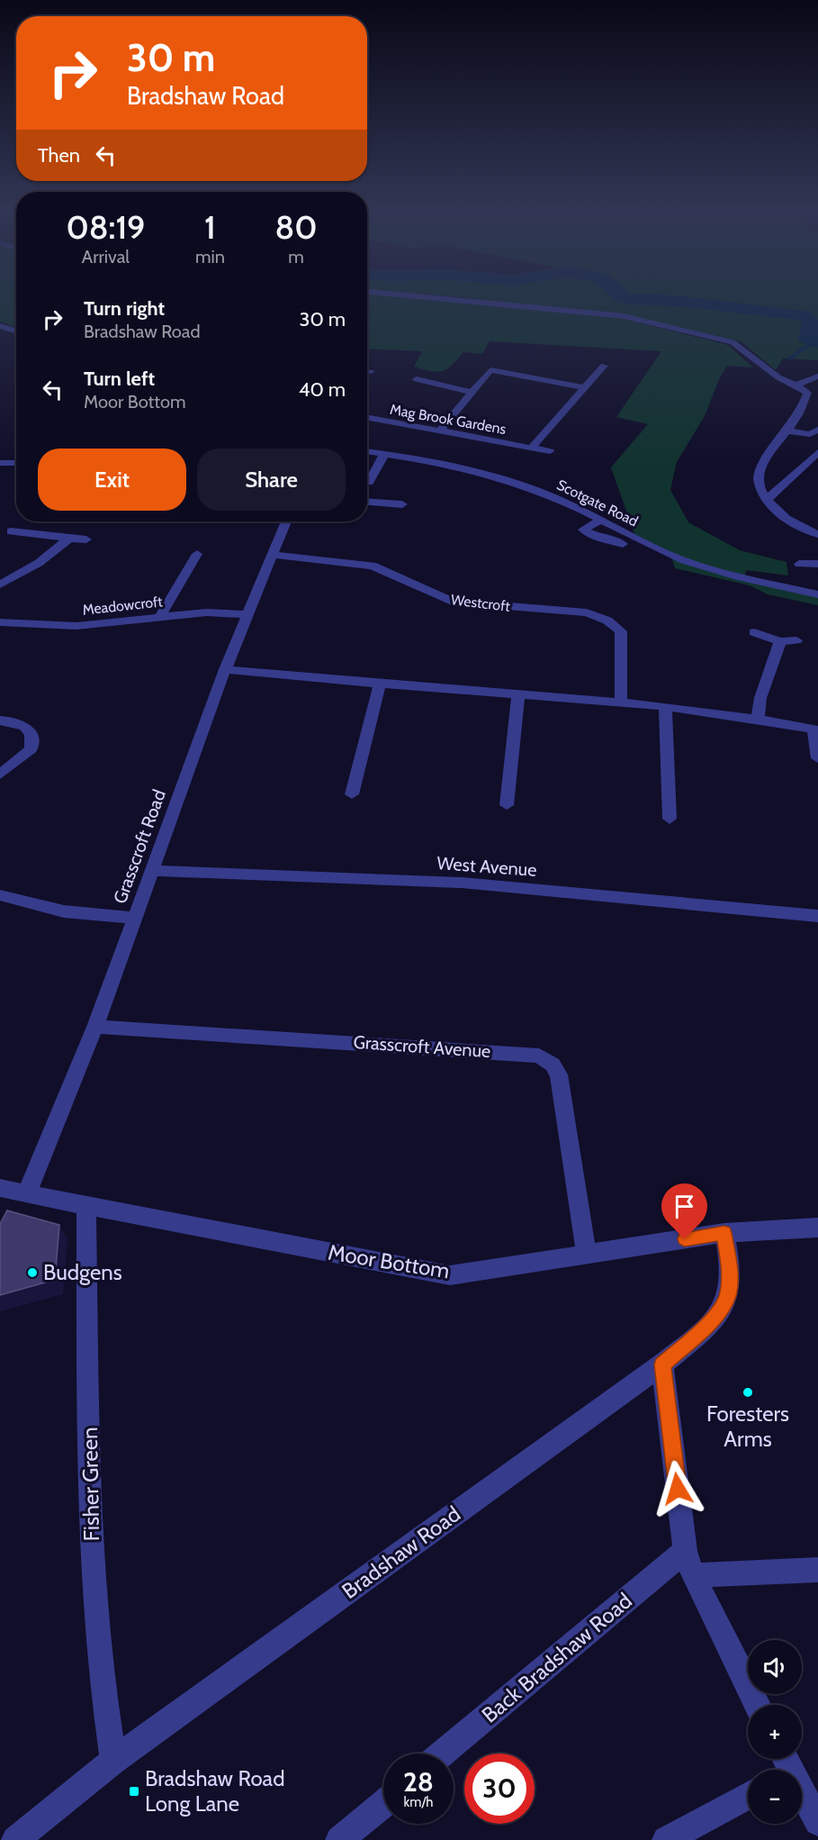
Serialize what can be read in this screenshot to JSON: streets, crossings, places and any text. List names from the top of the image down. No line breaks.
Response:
{"streets":{"street":["Mag Brook Gardens","Scotgate Road","Westcroft","Meadowcroft","Grasscroft Road","West Avenue","Grasscroft Avenue","Moor Bottom","Fisher Green","Bradshaw Road","Back Bradshaw Road"]},"crossings":[["Westcroft","Grasscroft Road"],["Meadowcroft","Grasscroft Road"],["Grasscroft Road","West Avenue"],["Grasscroft Road","Grasscroft Avenue"],["Grasscroft Road","Moor Bottom"],["Grasscroft Avenue","Moor Bottom"],["Moor Bottom","Fisher Green"],["Moor Bottom","Bradshaw Road"],["Fisher Green","Bradshaw Road"]],"places":{"other":["Budgens","Foresters Arms"],"transit":["Bradshaw Road Long Lane"]},"page":{"turn":["30 m","Bradshaw Road"],"then":"Then","eta":["08:19","Arrival","1","min","80","m"],"list":[{"name":"Turn right","note":"Bradshaw Road","value":"30 m"},{"name":"Turn left","note":"Moor Bottom","value":"40 m"}],"buttons":["Exit","Share"],"map_buttons":["+","−"],"speed":"28 km/h","limit":"30"}}
